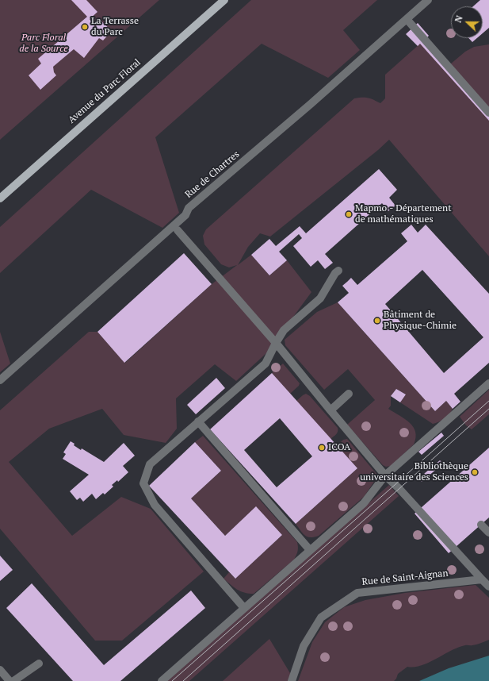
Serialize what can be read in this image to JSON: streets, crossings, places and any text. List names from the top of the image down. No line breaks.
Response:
{"streets":{"main road":["Avenue du Parc Floral"],"street":["Rue de Chartres","Rue de Saint-Aignan"]},"parks":["Parc Floral de la Source"],"places":["La Terrasse du Parc","Mapmo - Département de mathématiques","Bâtiment de Physique-Chimie","ICOA","Bibliothèque universitaire des Sciences"],"north":"left"}
